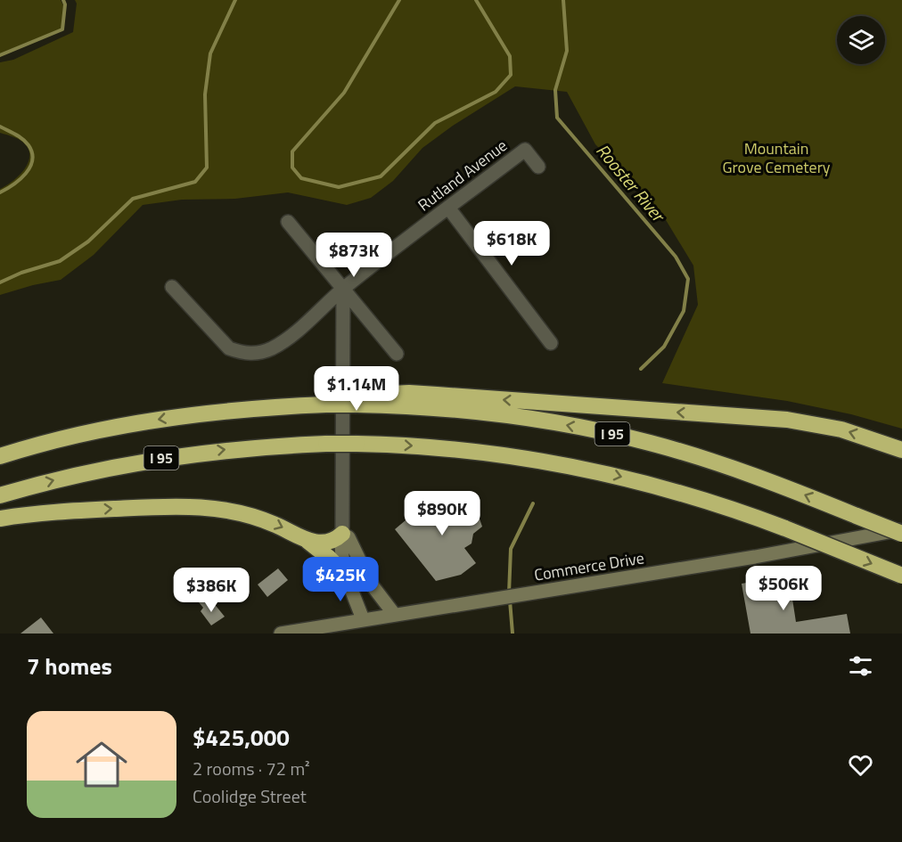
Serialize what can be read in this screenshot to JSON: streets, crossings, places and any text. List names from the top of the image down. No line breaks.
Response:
{"streets":{"highway":["I 95"],"main road":["Commerce Drive"],"street":["Rutland Avenue"]},"water":["Rooster River"],"parks":["Mountain Grove Cemetery"],"page":{"price":["$618K","$873K","$1.14M","$890K","$425K","$506K","$386K"],"heading":"7 homes","list":[{"name":"$425,000","note":"2 rooms · 72 m² · Coolidge Street"}]}}
